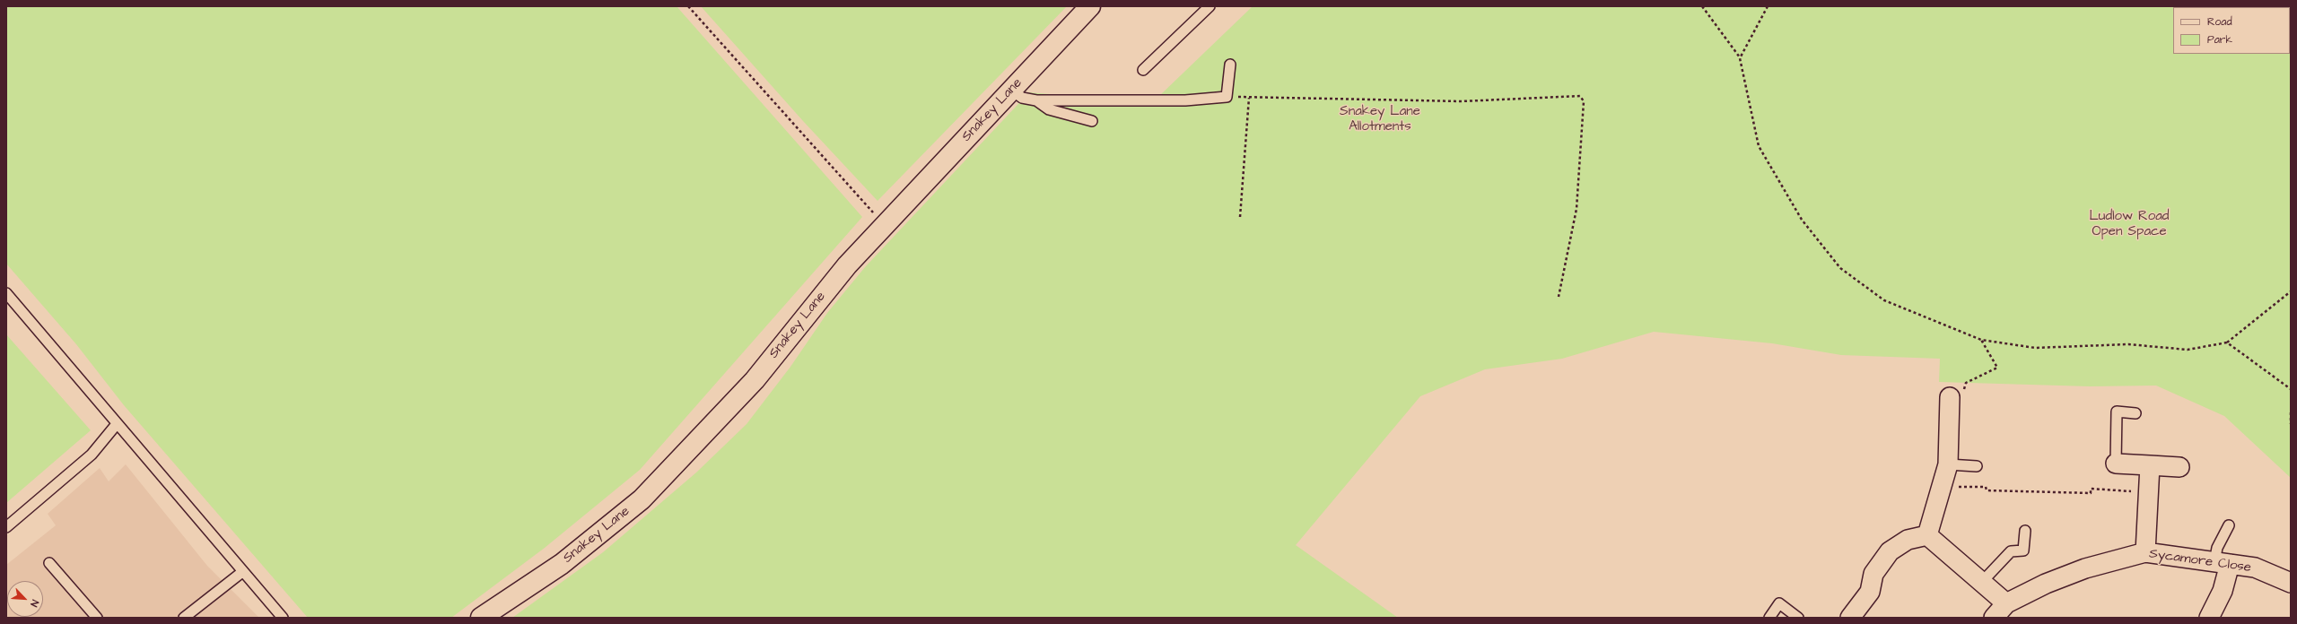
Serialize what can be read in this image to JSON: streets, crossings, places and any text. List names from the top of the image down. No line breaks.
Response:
{"streets":{"street":["Snakey Lane","Sycamore Close"]},"parks":["Snakey Lane Allotments","Ludlow Road Open Space"],"legend":["Road","Park"],"north":"bottom right"}
